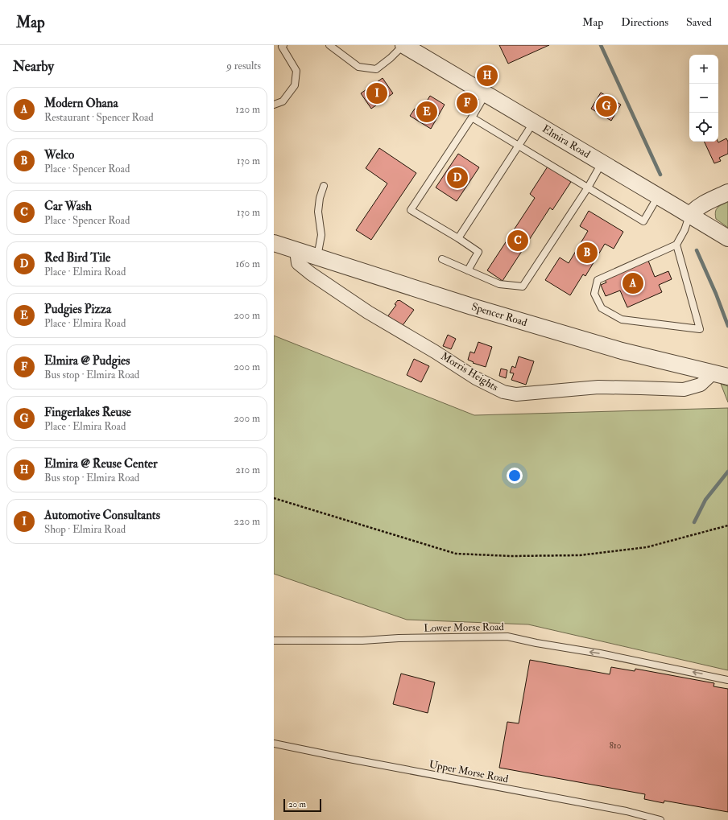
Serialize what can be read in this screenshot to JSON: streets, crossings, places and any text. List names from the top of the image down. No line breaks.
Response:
{"streets":{"street":["Elmira Road","Spencer Road","Morris Heights"],"lane":["Lower Morse Road","Upper Morse Road"]},"crossings":[["Spencer Road","Morris Heights"]],"one_way":["Lower Morse Road"],"house_numbers":["810"],"scale_bar":"20 m","page":{"header":"Map","nav":["Map","Directions","Saved"],"heading":["Nearby","9 results"],"map_buttons":["+","−"],"pins":["H","I","F","G","E","D","C","B","A"],"list":[{"mark":"A","name":"Modern Ohana","note":"Restaurant · Spencer Road","value":"120 m"},{"mark":"B","name":"Welco","note":"Place · Spencer Road","value":"130 m"},{"mark":"C","name":"Car Wash","note":"Place · Spencer Road","value":"130 m"},{"mark":"D","name":"Red Bird Tile","note":"Place · Elmira Road","value":"160 m"},{"mark":"E","name":"Pudgies Pizza","note":"Place · Elmira Road","value":"200 m"},{"mark":"F","name":"Elmira @ Pudgies","note":"Bus stop · Elmira Road","value":"200 m"},{"mark":"G","name":"Fingerlakes Reuse","note":"Place · Elmira Road","value":"200 m"},{"mark":"H","name":"Elmira @ Reuse Center","note":"Bus stop · Elmira Road","value":"210 m"},{"mark":"I","name":"Automotive Consultants","note":"Shop · Elmira Road","value":"220 m"}],"scale":"20 m"}}
